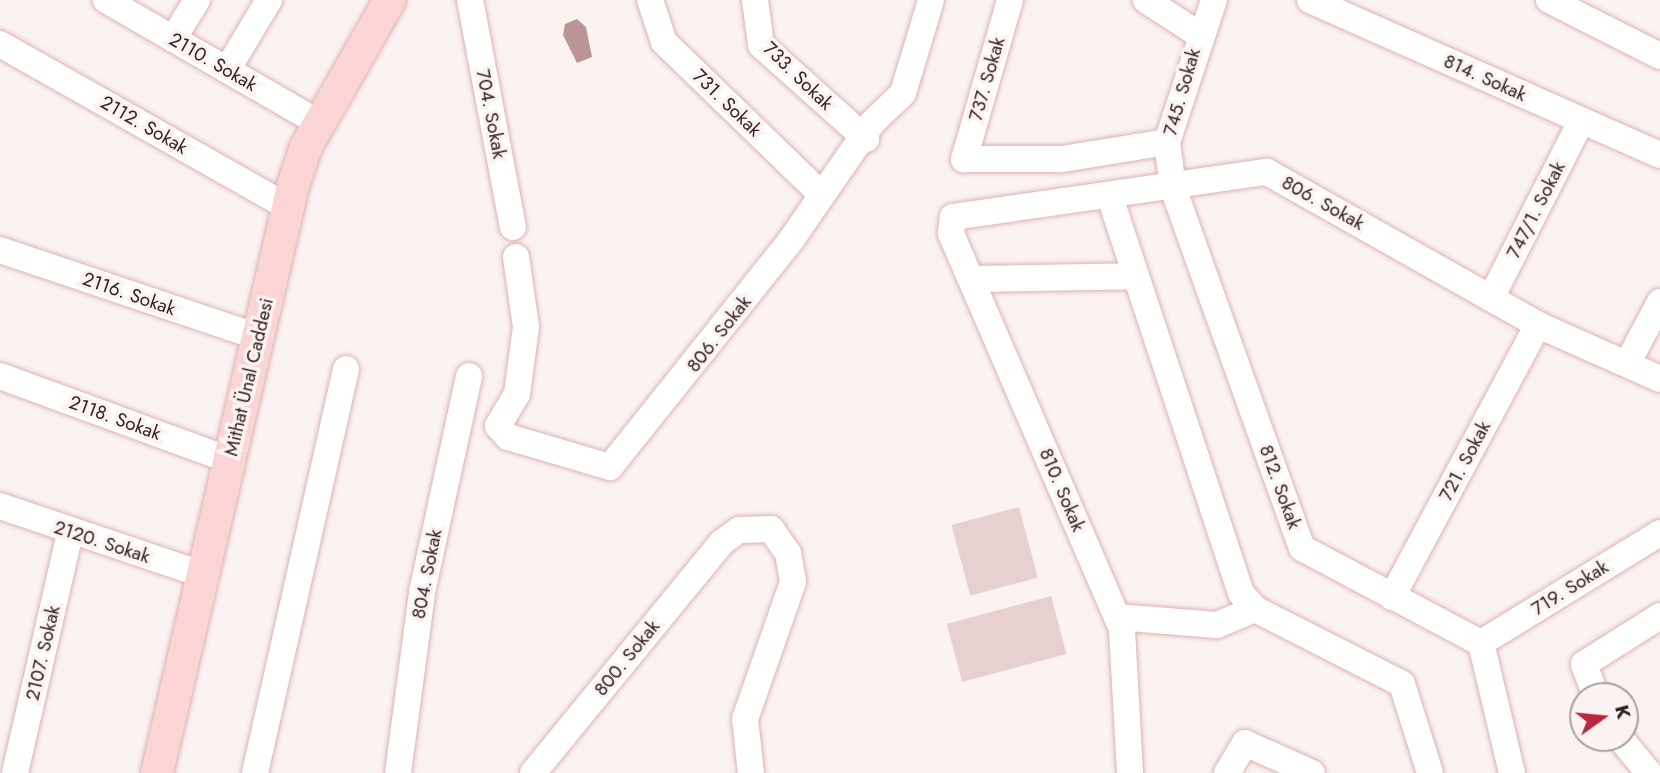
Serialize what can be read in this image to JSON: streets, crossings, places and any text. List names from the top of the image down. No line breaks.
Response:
{"streets":{"main road":["Mithat Ünal Caddesi"],"street":["2110. Sokak","733. Sokak","814. Sokak","737. Sokak","745. Sokak","731. Sokak","704. Sokak","2112. Sokak","806. Sokak","747/1. Sokak","2116. Sokak","2118. Sokak","721. Sokak","812. Sokak","810. Sokak","2120. Sokak","804. Sokak","719. Sokak","2107. Sokak","800. Sokak"]},"crossings":[["2110. Sokak","Mithat Ünal Caddesi"],["733. Sokak","806. Sokak"],["814. Sokak","747/1. Sokak"],["737. Sokak","745. Sokak"],["745. Sokak","806. Sokak"],["745. Sokak","812. Sokak"],["731. Sokak","806. Sokak"],["2112. Sokak","Mithat Ünal Caddesi"],["806. Sokak","747/1. Sokak"],["806. Sokak","721. Sokak"],["806. Sokak","812. Sokak"],["806. Sokak","810. Sokak"],["2116. Sokak","Mithat Ünal Caddesi"],["Mithat Ünal Caddesi","2118. Sokak"],["Mithat Ünal Caddesi","2120. Sokak"],["721. Sokak","812. Sokak"],["812. Sokak","719. Sokak"],["2120. Sokak","2107. Sokak"]],"north":"right"}
